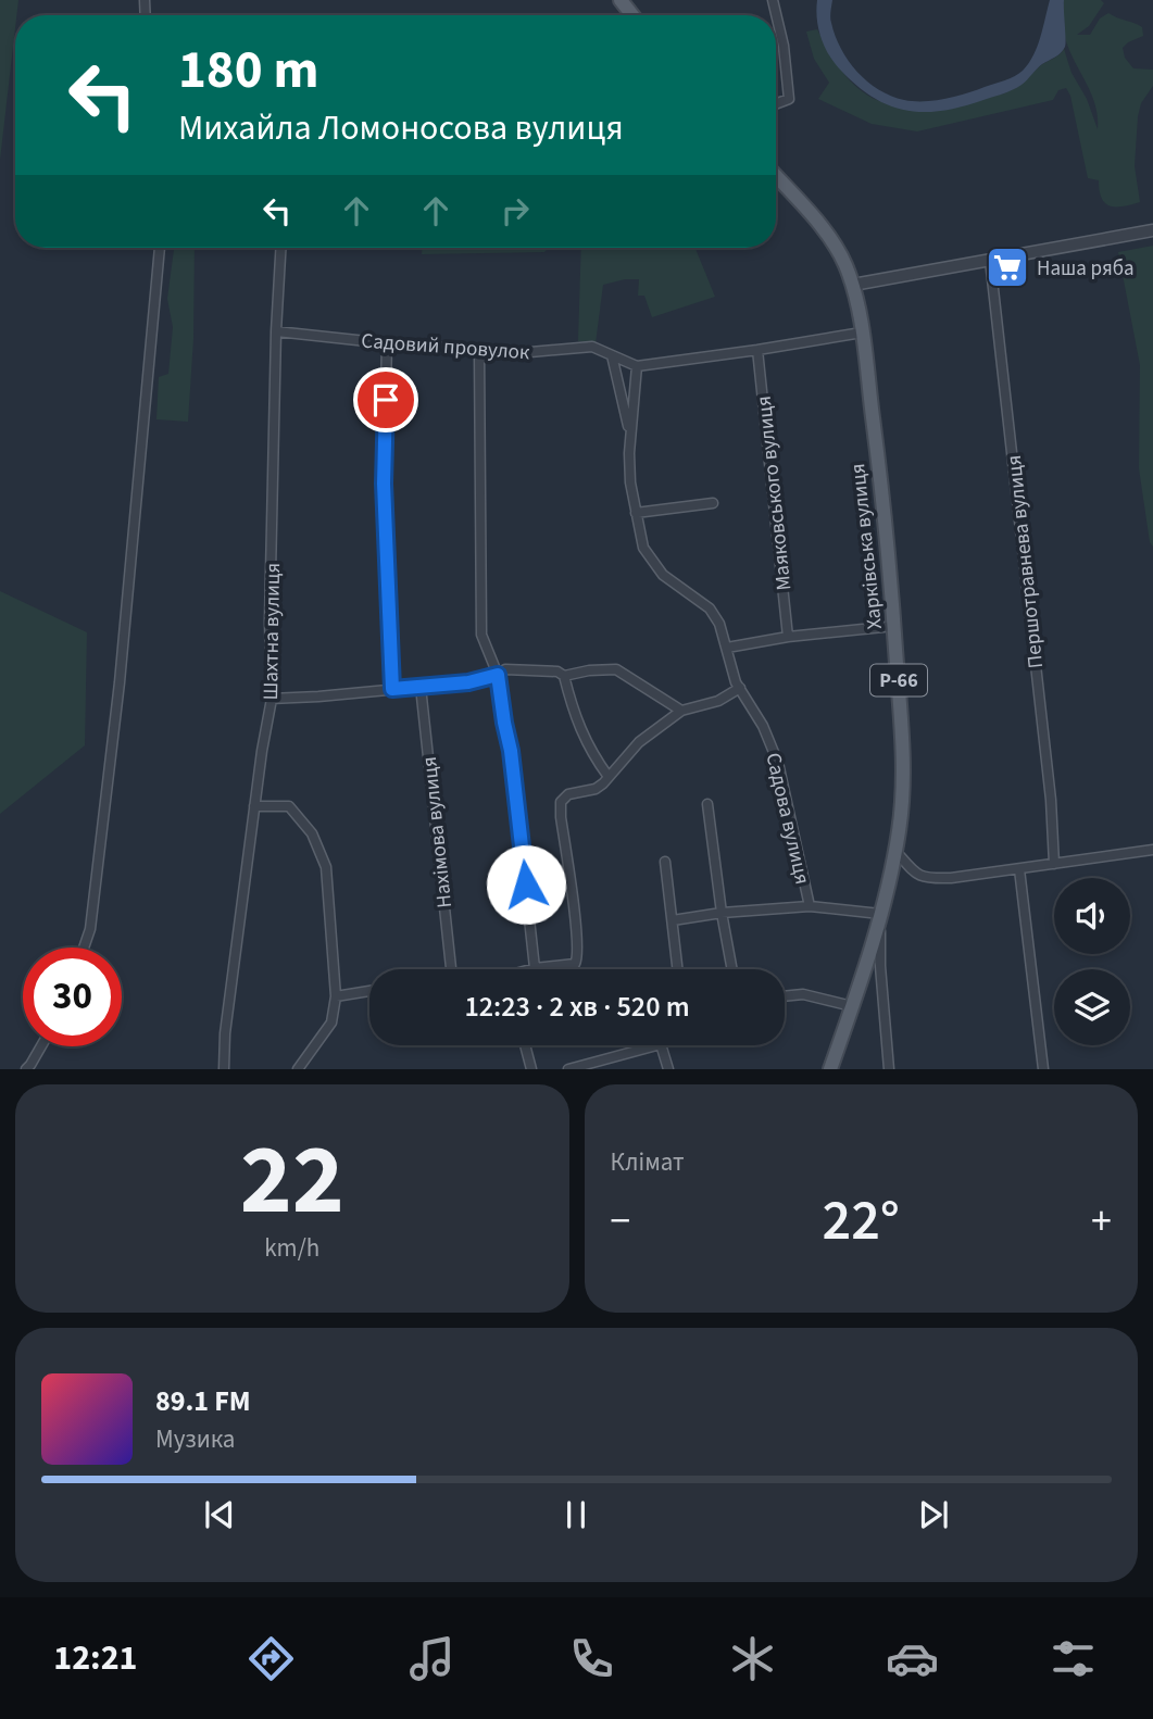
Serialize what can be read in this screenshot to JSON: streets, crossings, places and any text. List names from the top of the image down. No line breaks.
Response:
{"streets":{"main road":["Харківська вулиця","Р-66"],"street":["Садовий провулок","Маяковського вулиця","Першотравнева вулиця","Шахтна вулиця","Садова вулиця","Нахімова вулиця"]},"crossings":[["Садовий провулок","Шахтна вулиця"],["Садовий провулок","Садова вулиця"],["Харківська вулиця","Р-66"]],"places":{"supermarket":["Наша ряба"]},"page":{"turn":["180 m","Михайла Ломоносова вулиця"],"limit":"30","trip":"12:23 · 2 хв · 520 m","tile":[["22","km/h"],"Клімат"],"heat":["−","22°","+"],"song":["89.1 FM","Музика"],"tabs":"12:21"}}
